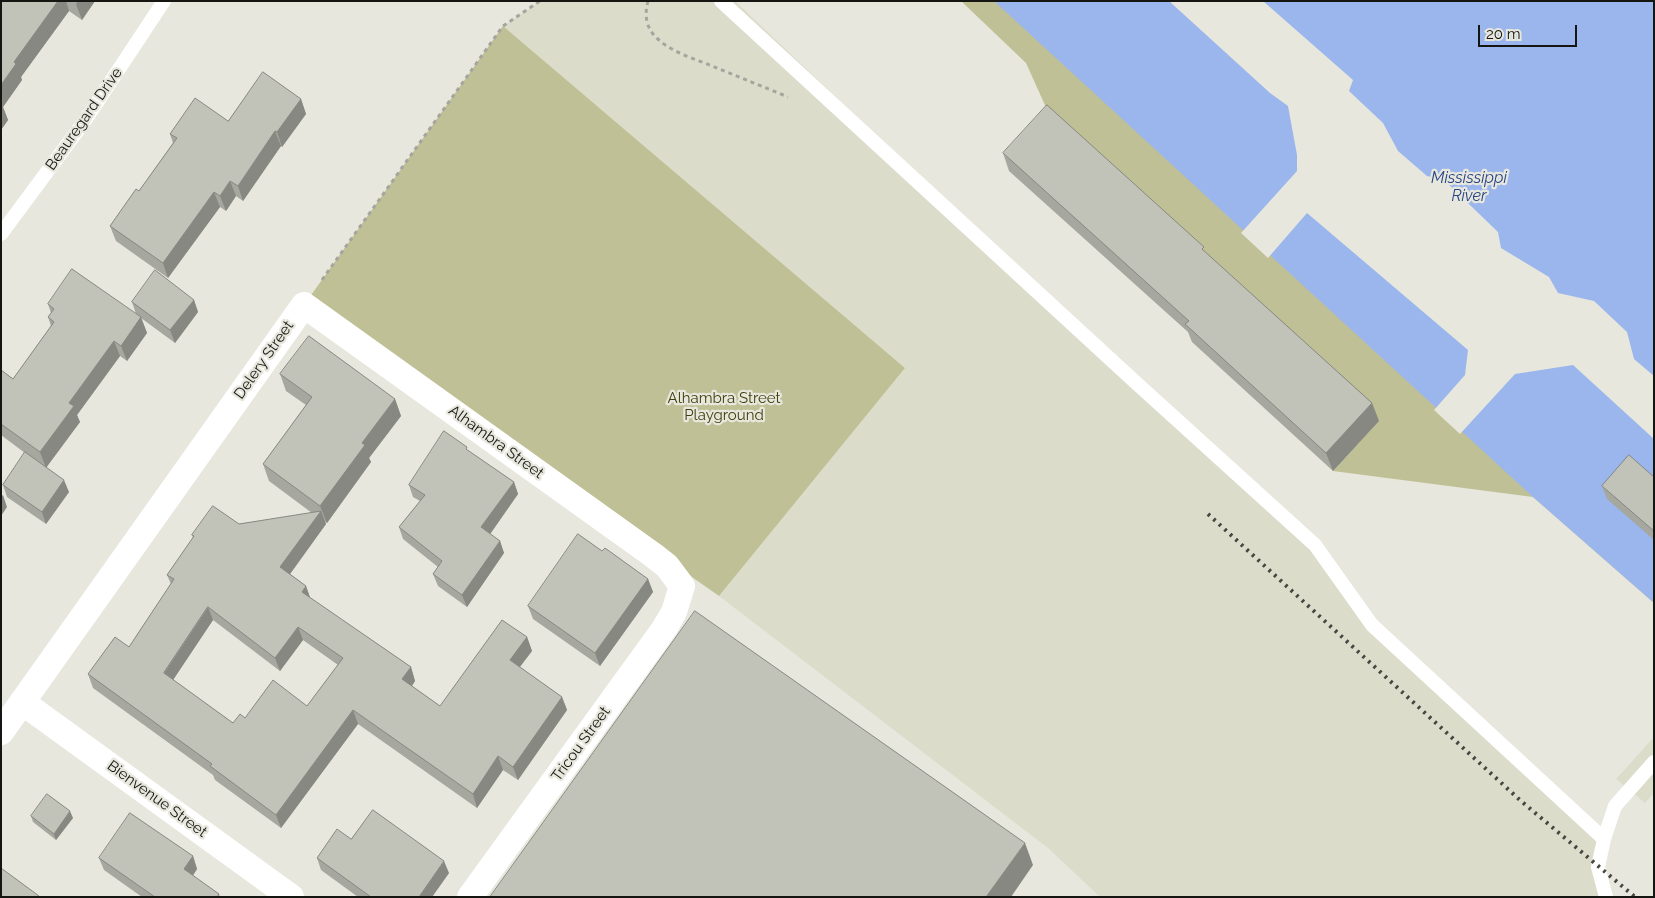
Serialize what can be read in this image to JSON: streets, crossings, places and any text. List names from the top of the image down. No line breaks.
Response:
{"streets":{"street":["Delery Street","Alhambra Street","Tricou Street","Bienvenue Street"],"lane":["Beauregard Drive"]},"crossings":[["Delery Street","Alhambra Street"],["Delery Street","Bienvenue Street"],["Alhambra Street","Tricou Street"]],"water":["Mississippi River"],"parks":["Alhambra Street Playground"],"scale_bar":"20 m"}
